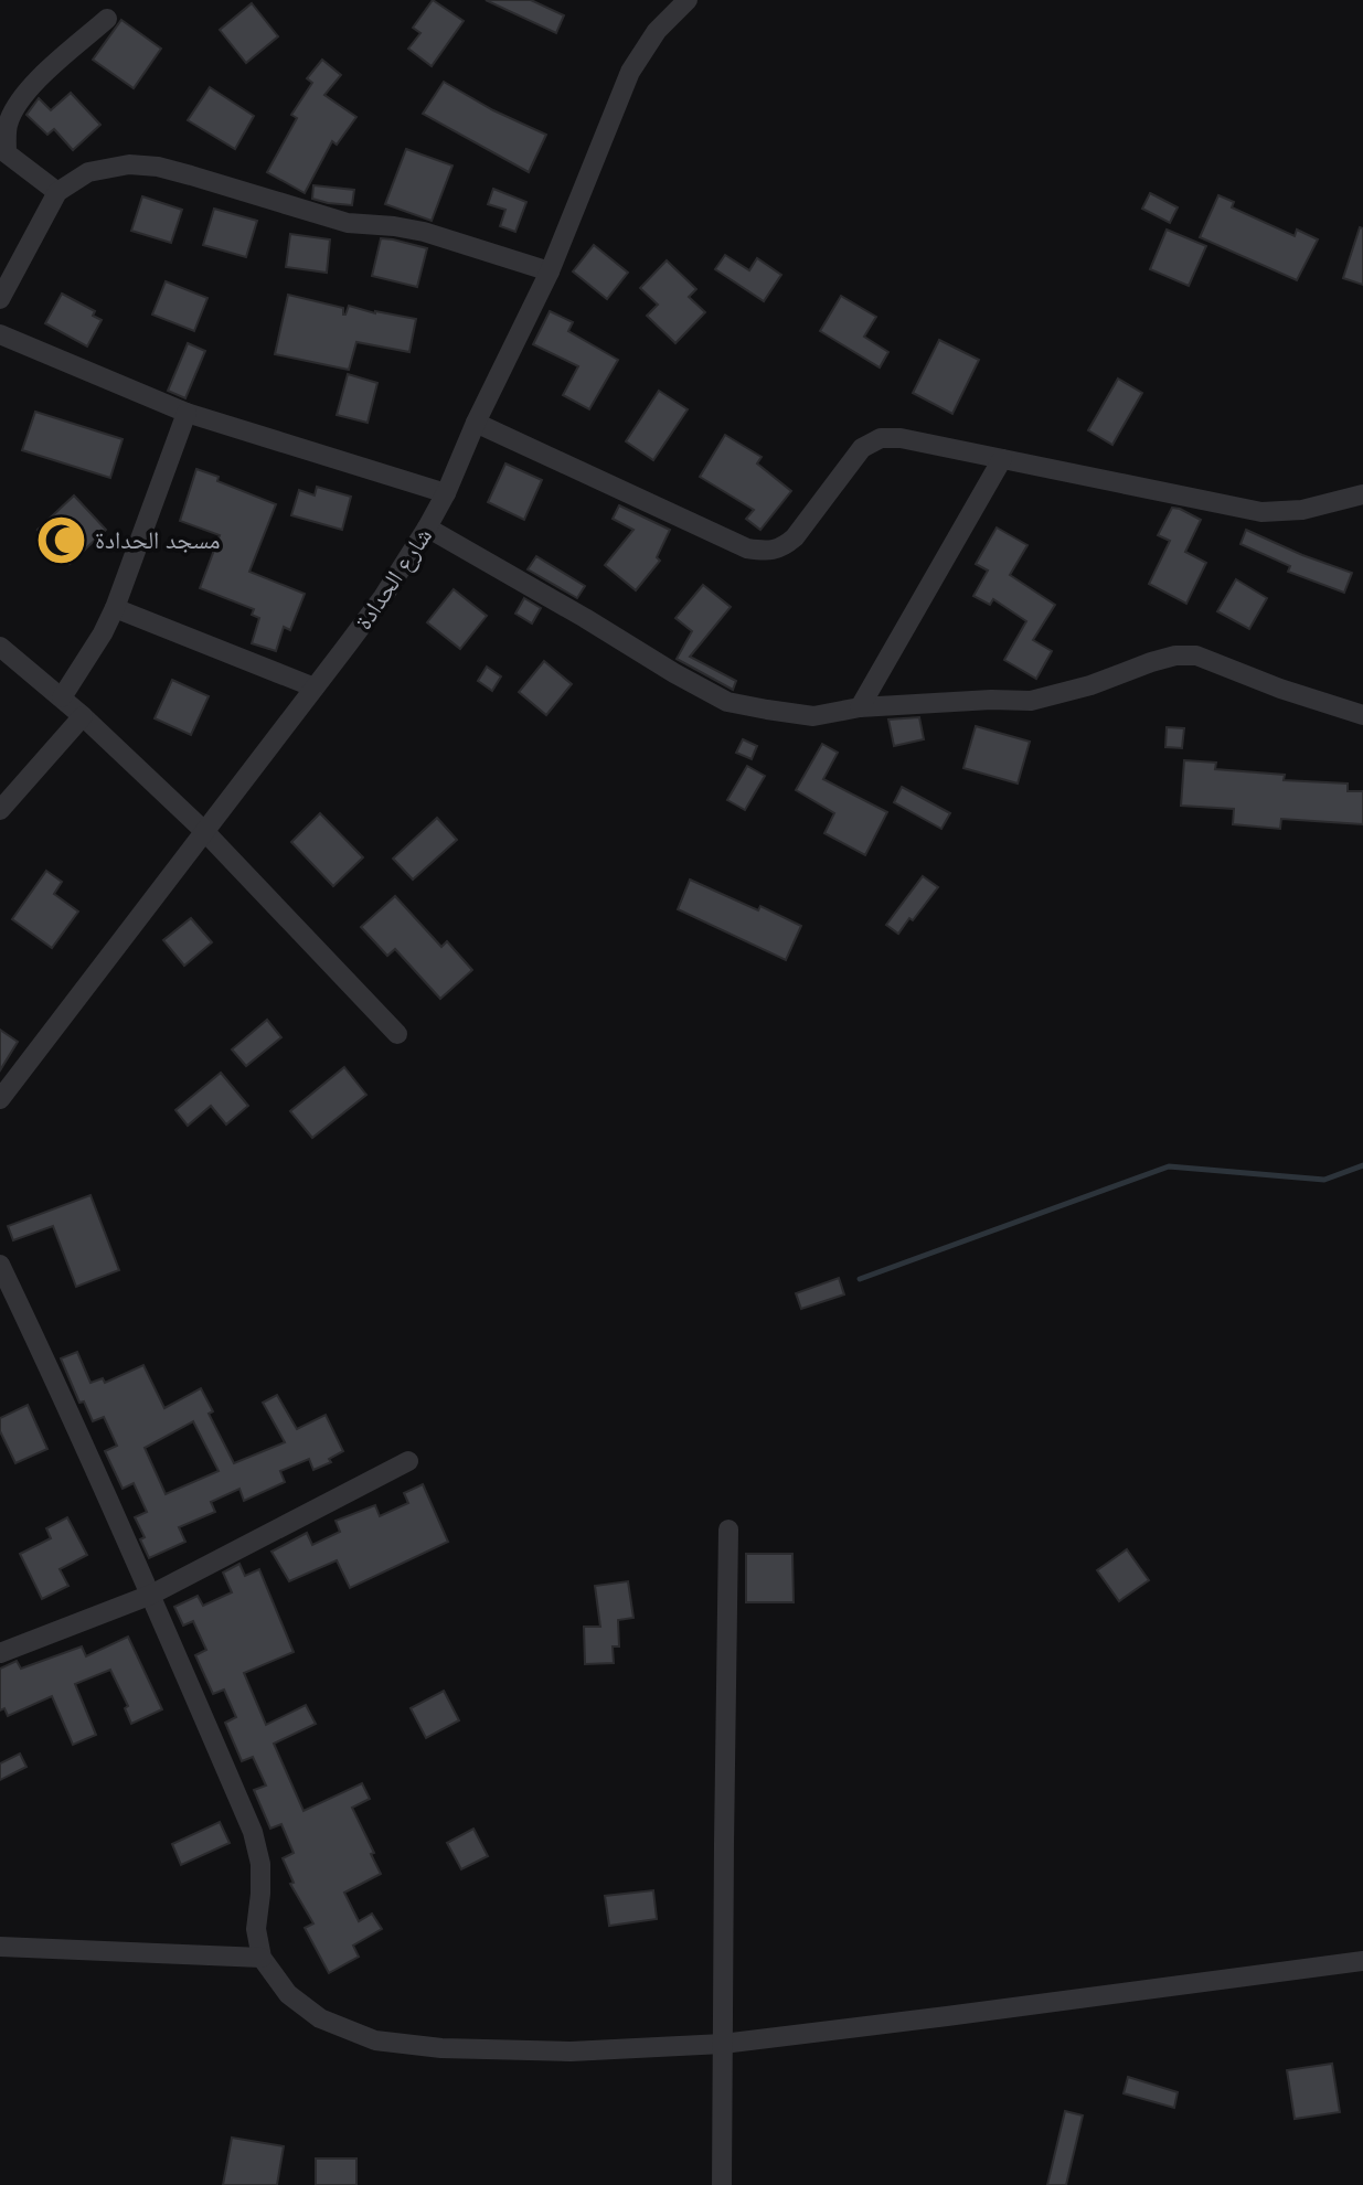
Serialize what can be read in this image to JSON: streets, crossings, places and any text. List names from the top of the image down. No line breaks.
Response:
{"streets":{"street":["شارع الحدادة"]},"places":{"mosque":["مسجد الحدادة"]}}
